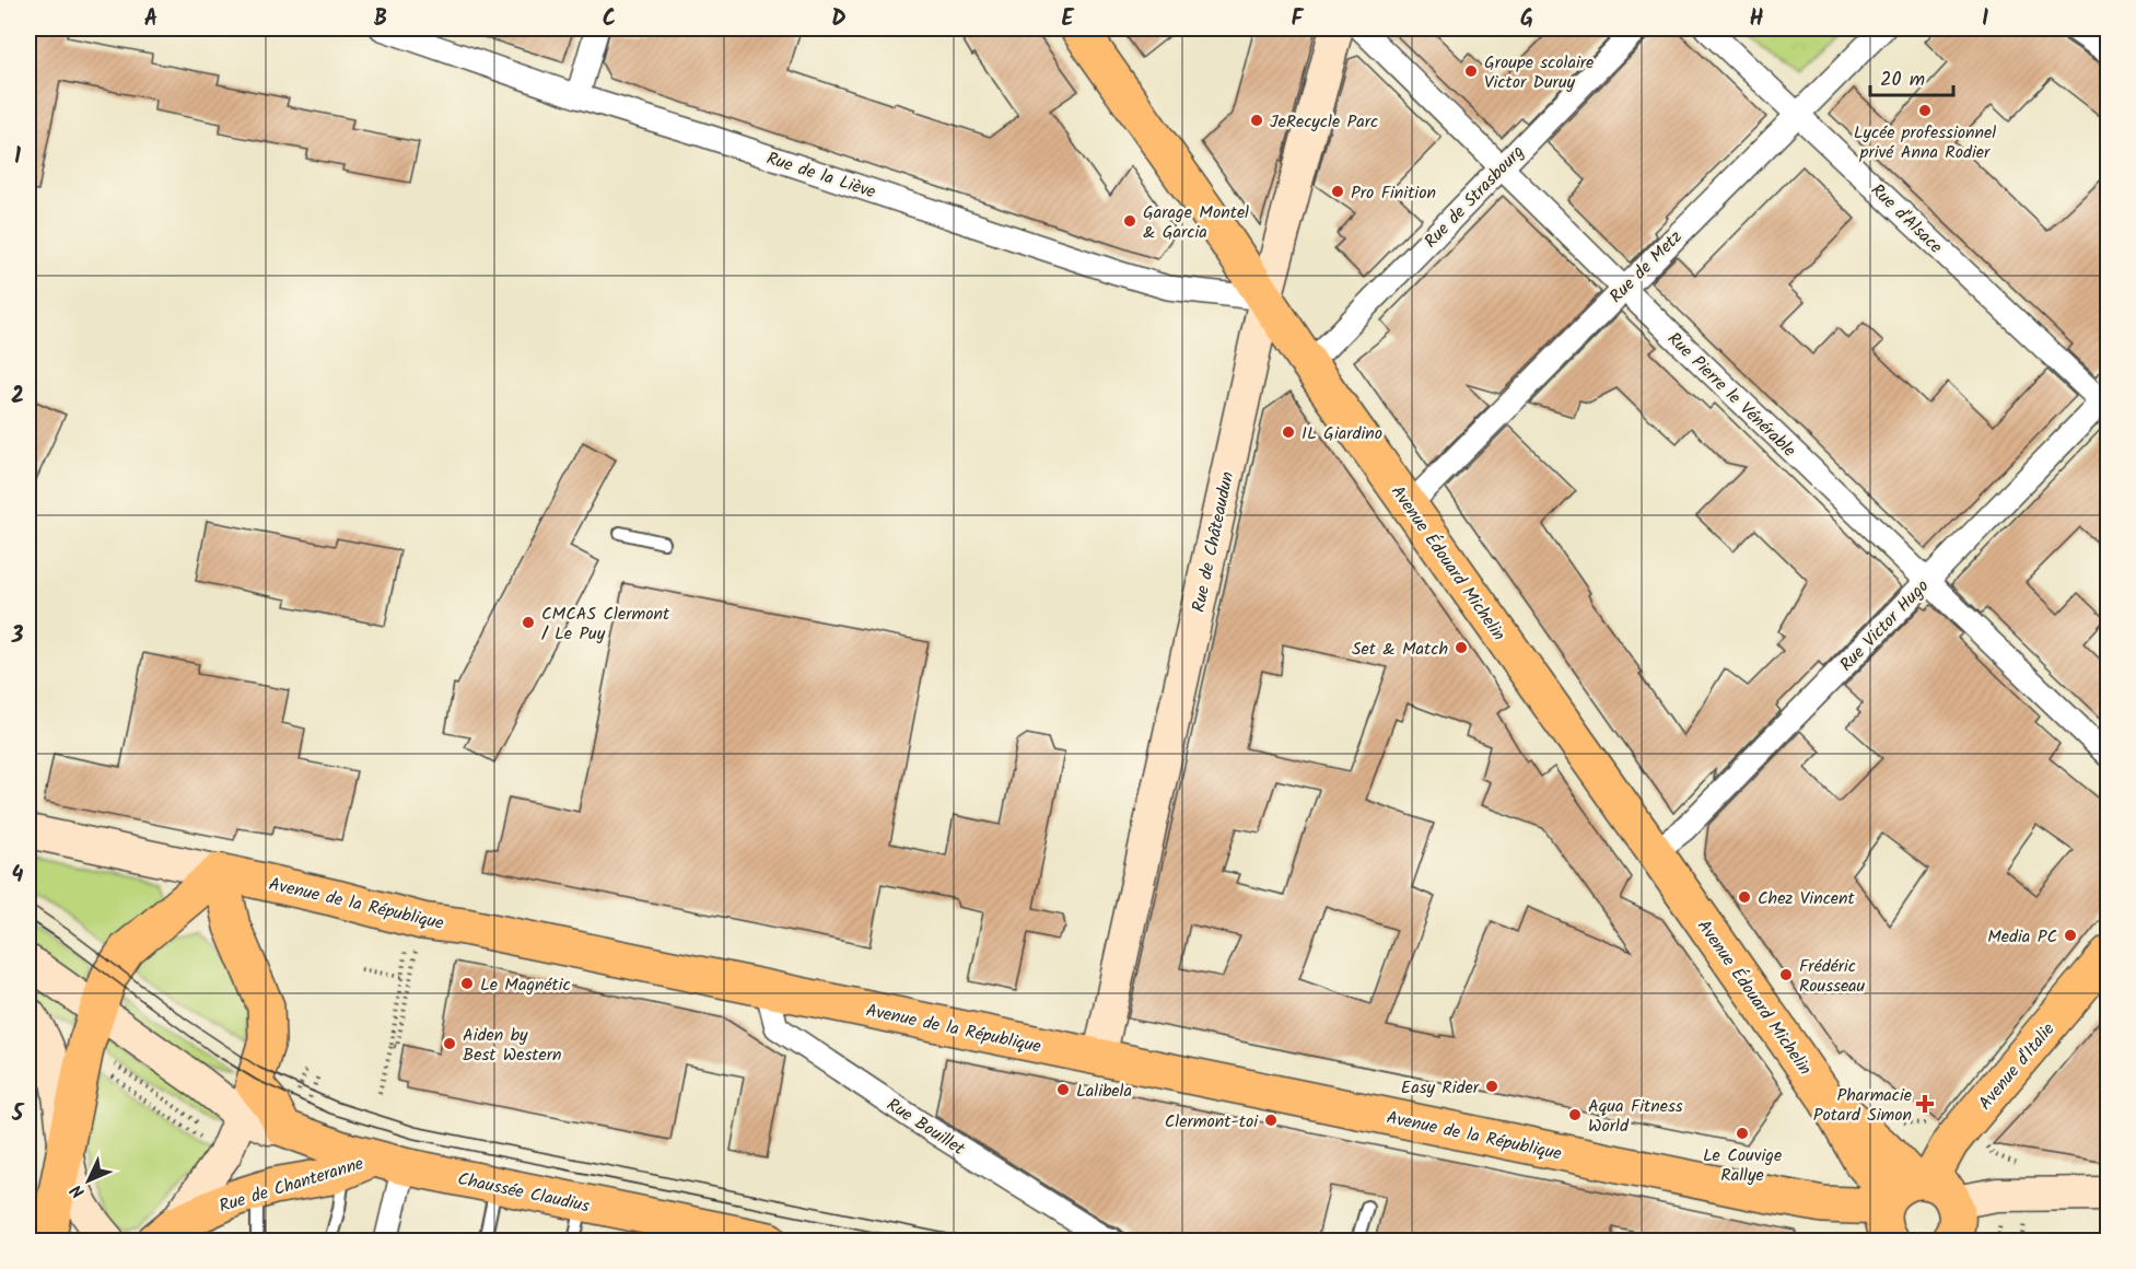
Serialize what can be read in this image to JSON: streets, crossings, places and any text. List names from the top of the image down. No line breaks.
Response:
{"streets":{"main road":["Avenue Édouard Michelin","Avenue de la République","Avenue d'Italie","Rue de Chanteranne","Chaussée Claudius"],"street":["Rue de la Liève","Rue de Strasbourg","Rue d'Alsace","Rue de Metz","Rue Pierre le Vénérable","Rue de Châteaudun","Rue Victor Hugo","Rue Bouillet"]},"crossings":[["Rue de la Liève","Rue de Châteaudun"],["Rue de la Liève","Avenue Édouard Michelin"],["Rue de Strasbourg","Rue Pierre le Vénérable"],["Rue de Strasbourg","Avenue Édouard Michelin"],["Rue d'Alsace","Rue de Metz"],["Rue d'Alsace","Rue Victor Hugo"],["Rue de Metz","Rue Pierre le Vénérable"],["Rue de Metz","Avenue Édouard Michelin"],["Rue Pierre le Vénérable","Rue Victor Hugo"],["Rue de Châteaudun","Avenue Édouard Michelin"],["Rue de Châteaudun","Avenue de la République"],["Avenue Édouard Michelin","Rue Victor Hugo"],["Avenue Édouard Michelin","Avenue de la République"],["Avenue Édouard Michelin","Avenue d'Italie"],["Avenue de la République","Avenue d'Italie"],["Avenue de la République","Rue Bouillet"],["Avenue de la République","Rue de Chanteranne"],["Rue de Chanteranne","Chaussée Claudius"]],"places":{"other":["Groupe scolaire Victor Duruy","Lycée professionnel privé Anna Rodier","JeRecycle Parc","Pro Finition","Garage Montel & Garcia","IL Giardino","CMCAS Clermont / Le Puy","Set & Match","Chez Vincent","Media PC","Frédéric Rousseau","Le Magnétic","Aiden by Best Western","Easy Rider","Lalibela","Aqua Fitness World","Clermont-toi","Le Couvige Rallye"],"health":["Pharmacie Potard Simon"]},"scale_bar":"20 m","north":"bottom left","grid":{"columns":["A","B","C","D","E","F","G","H","I"],"rows":["1","2","3","4","5"]}}
